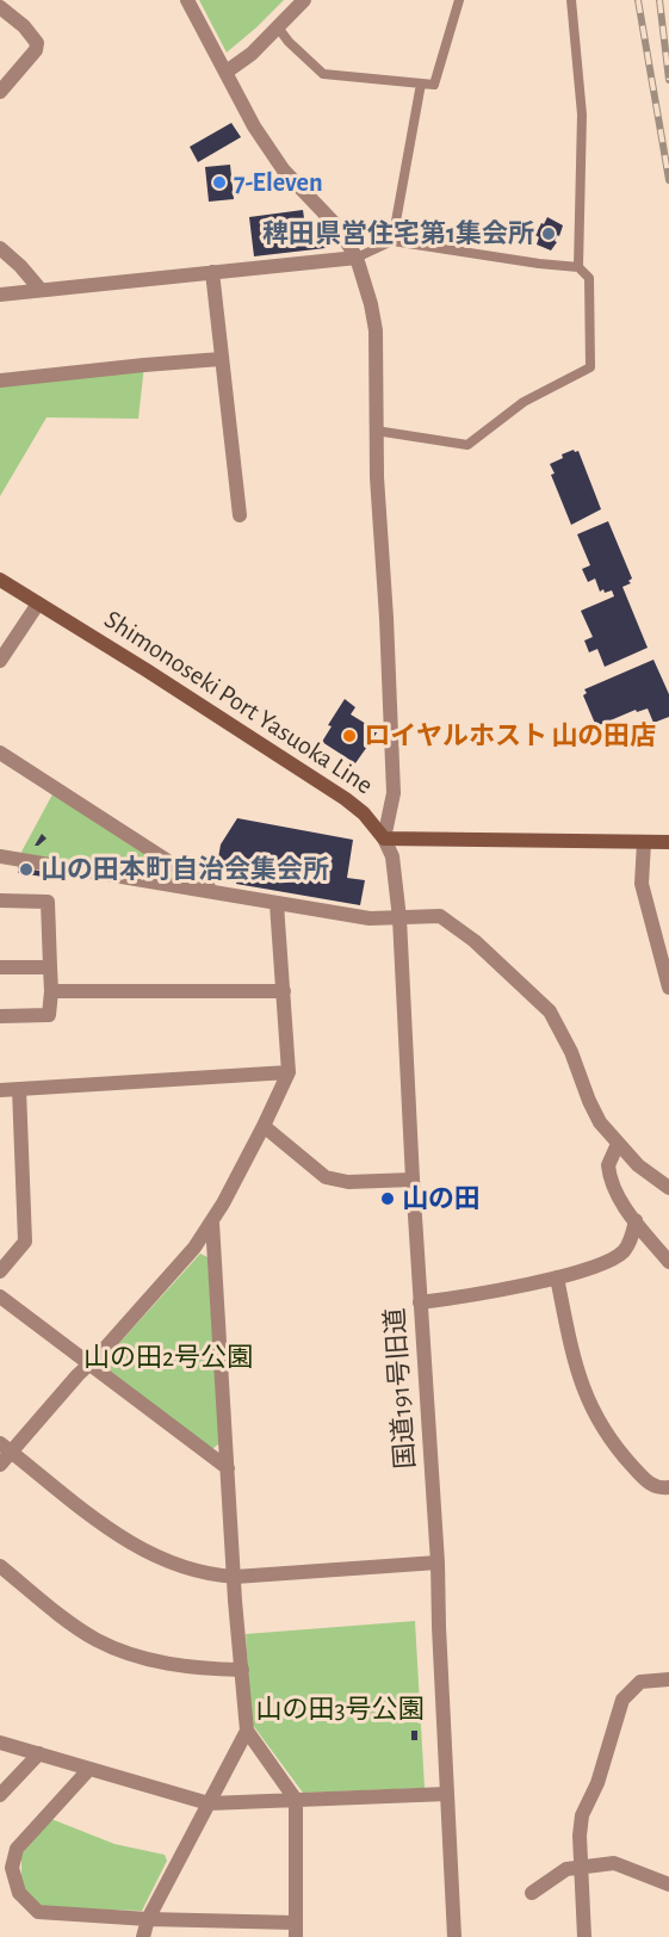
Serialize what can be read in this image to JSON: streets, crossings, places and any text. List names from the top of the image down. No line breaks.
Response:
{"streets":{"main road":["Shimonoseki Port Yasuoka Line"],"street":["国道191号旧道"]},"crossings":[["Shimonoseki Port Yasuoka Line","国道191号旧道"]],"parks":["山の田2号公園","山の田3号公園"],"places":["7-Eleven","稗田県営住宅第1集会所","ロイヤルホスト 山の田店","山の田本町自治会集会所","山の田"]}
